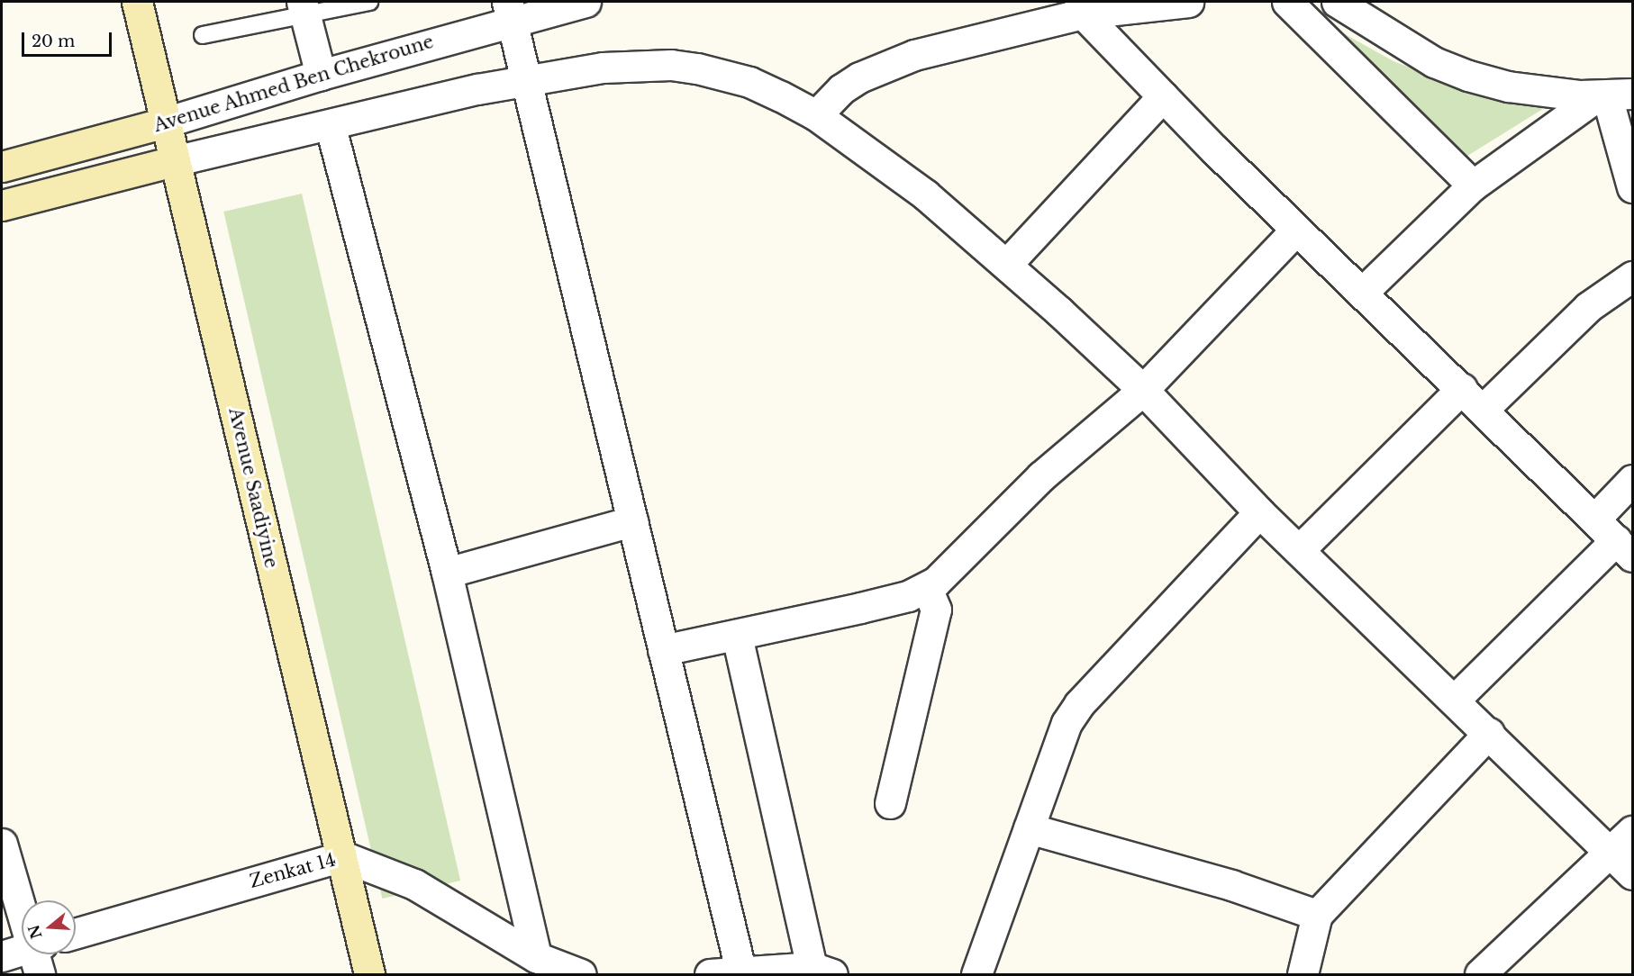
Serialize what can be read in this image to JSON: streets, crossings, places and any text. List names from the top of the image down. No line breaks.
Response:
{"streets":{"main road":["Avenue Ahmed Ben Chekroune","Avenue Saadiyine"],"street":["Zenkat 14"]},"crossings":[["Avenue Ahmed Ben Chekroune","Avenue Saadiyine"],["Avenue Saadiyine","Zenkat 14"]],"scale_bar":"20 m","north":"left"}
